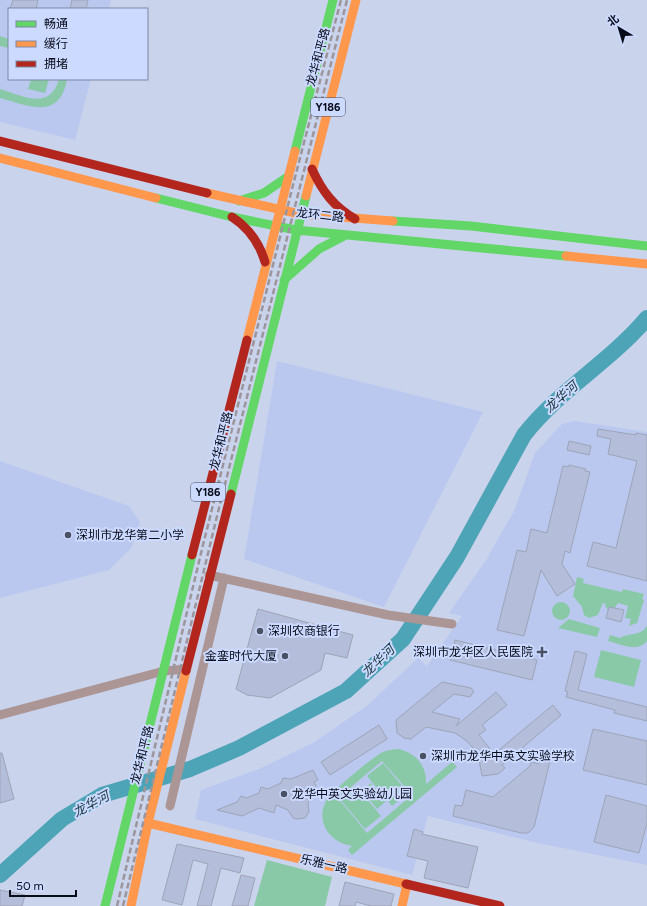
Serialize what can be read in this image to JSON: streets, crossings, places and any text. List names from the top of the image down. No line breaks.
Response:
{"streets":{"main road":["龙华和平路","Y186","龙环二路","乐雅一路"]},"crossings":[["龙华和平路","龙环二路"],["龙华和平路","乐雅一路"]],"water":["龙华河"],"places":{"other":["深圳市龙华第二小学","深圳农商银行","金銮时代大厦","深圳市龙华中英文实验学校","龙华中英文实验幼儿园"],"health":["深圳市龙华区人民医院"]},"legend":["畅通","缓行","拥堵"],"scale_bar":"50 m","north":"top left"}
